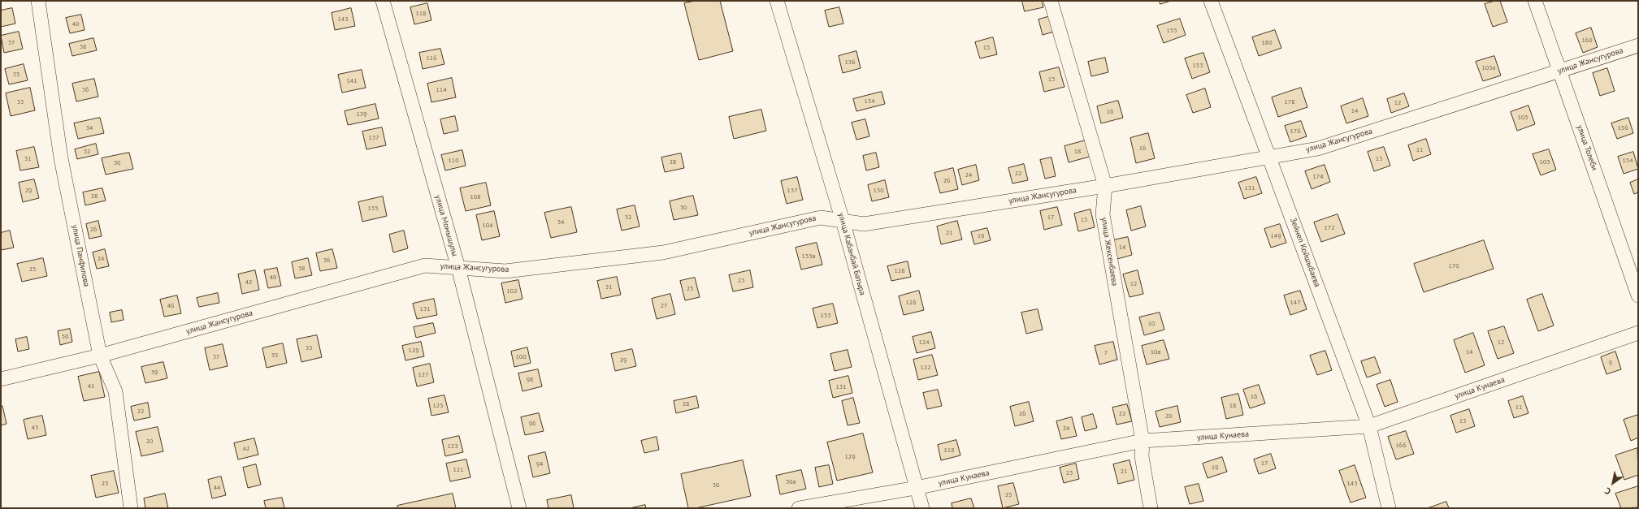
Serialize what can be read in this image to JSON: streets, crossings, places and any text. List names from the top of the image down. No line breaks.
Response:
{"streets":{"street":["улица Жансугурова","улица Толеби","улица Момышулы","улица Жексенбаева","Зейнеп Койшыбаева","улица Кабанбай Батыра","улица Панфилова","улица Кунаева"]},"crossings":[["улица Жансугурова","улица Толеби"],["улица Жансугурова","улица Момышулы"],["улица Жансугурова","улица Жексенбаева"],["улица Жансугурова","Зейнеп Койшыбаева"],["улица Жансугурова","улица Кабанбай Батыра"],["улица Жансугурова","улица Панфилова"],["улица Жексенбаева","улица Кунаева"],["Зейнеп Койшыбаева","улица Кунаева"],["улица Кабанбай Батыра","улица Кунаева"]],"house_numbers":["118","143","40","155","160","37","180","38","15","116","136","153","105а","35","13","141","36","114","134","33","178","12","14","16","139","105","34","156","176","137","16","11","32","18","31","13","110","154","28","103","30","22","24","174","26","151","29","137","130","28","108","30","135","32","17","15","34","104","172","26","21","19","149","14","133а","24","36","170","38","25","128","40","23","42","12","31","25","102","126","147","46","27","131","133","10","50","124","12","33","129","10а","14","7","35","37","100","29","9","122","39","127","98","41","131","16","28","125","18","11","22","26","22","20","13","96","43","24","20","166","123","42","118","129","17","94","19","121","21","23","30а","23","143","30","44","25"],"north":"bottom left"}
